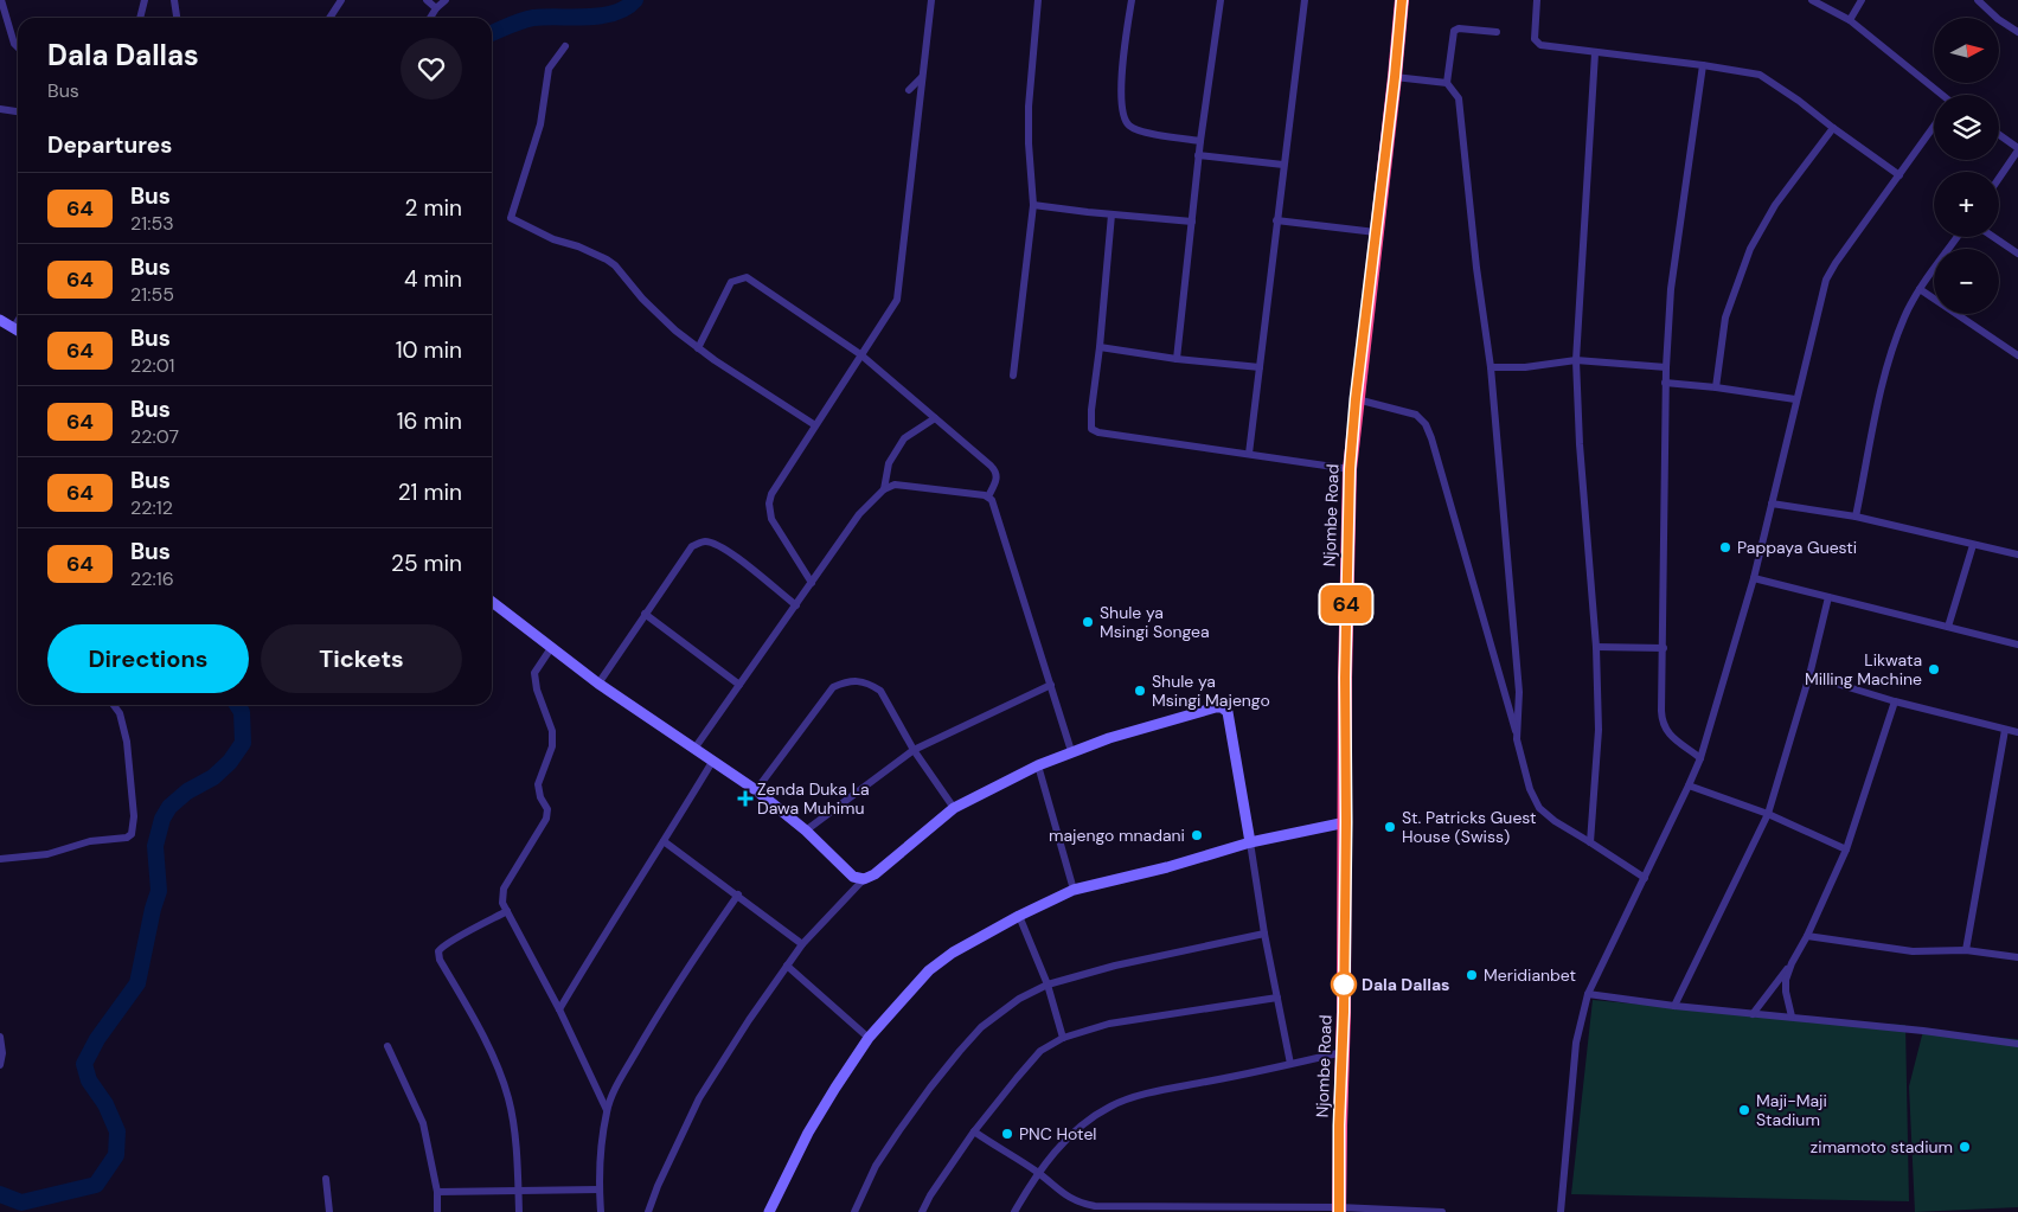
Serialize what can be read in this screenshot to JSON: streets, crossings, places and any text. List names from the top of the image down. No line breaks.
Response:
{"streets":{"highway":["Njombe Road"]},"places":{"other":["Pappaya Guesti","Shule ya Msingi Songea","Likwata Milling Machine","Shule ya Msingi Majengo","St. Patricks Guest House (Swiss)","majengo mnadani","Meridianbet","Dala Dallas","Maji-Maji Stadium","PNC Hotel","zimamoto stadium"],"health":["Zenda Duka La Dawa Muhimu"]},"lines":["bus line 64"],"north":"right","page":{"on_map":"64","map_buttons":["+","−"],"heading":[["Dala Dallas","Bus"],"Departures"],"list":[{"mark":"64","name":"Bus","note":"21:53","value":"2 min"},{"mark":"64","name":"Bus","note":"21:55","value":"4 min"},{"mark":"64","name":"Bus","note":"22:01","value":"10 min"},{"mark":"64","name":"Bus","note":"22:07","value":"16 min"},{"mark":"64","name":"Bus","note":"22:12","value":"21 min"},{"mark":"64","name":"Bus","note":"22:16","value":"25 min"}],"buttons":["Directions","Tickets"]}}
